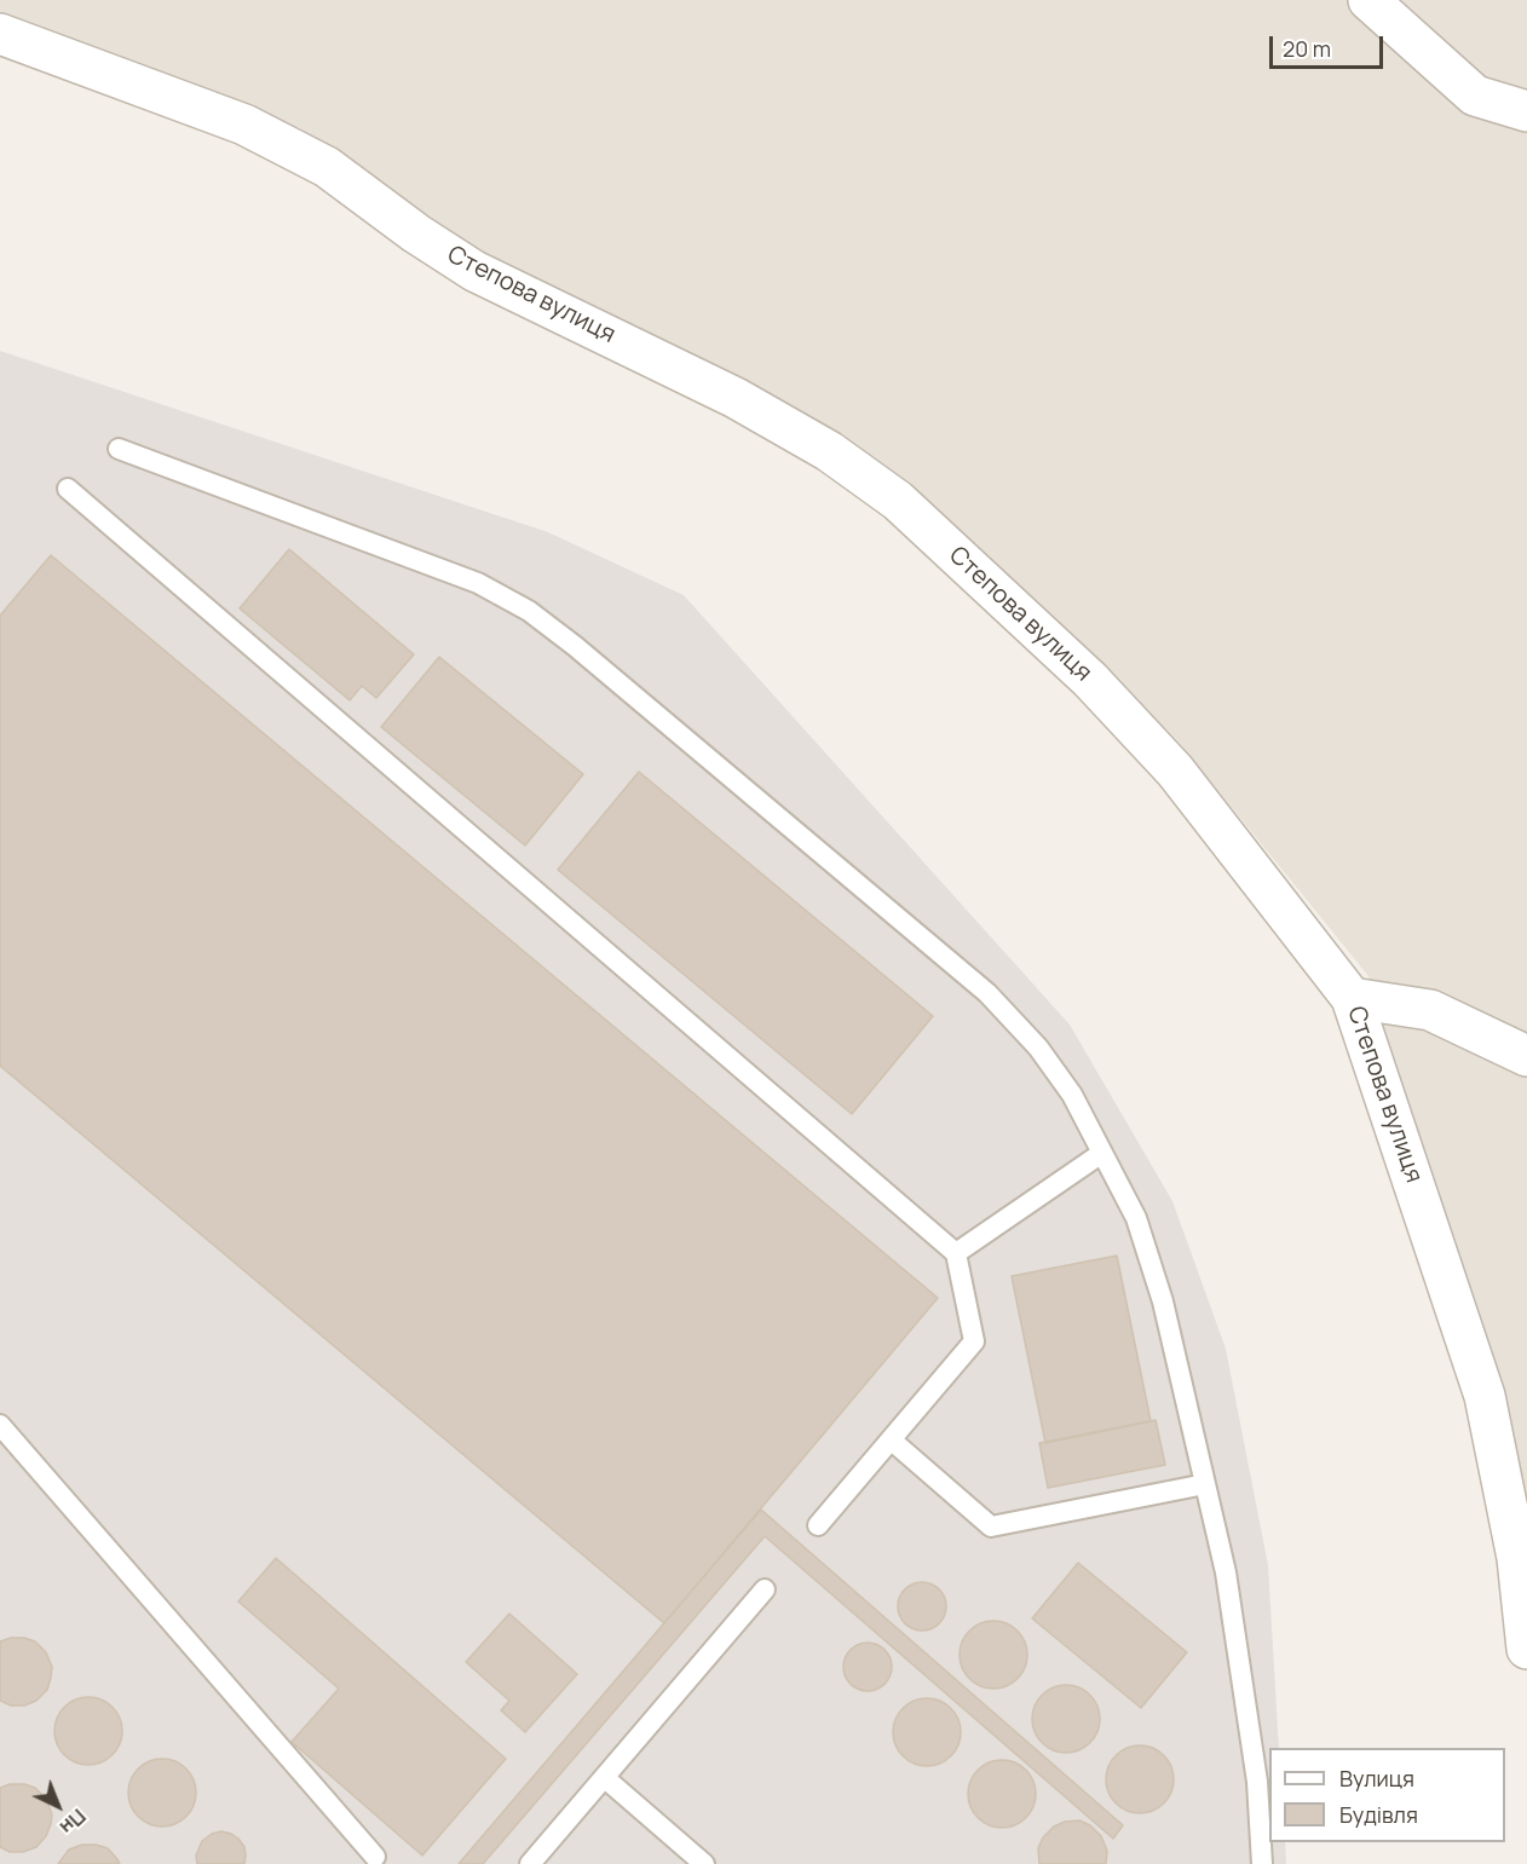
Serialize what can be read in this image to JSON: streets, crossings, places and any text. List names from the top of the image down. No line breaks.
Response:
{"streets":{"street":["Степова вулиця"]},"legend":["Вулиця","Будівля"],"scale_bar":"20 m","north":"bottom right"}
